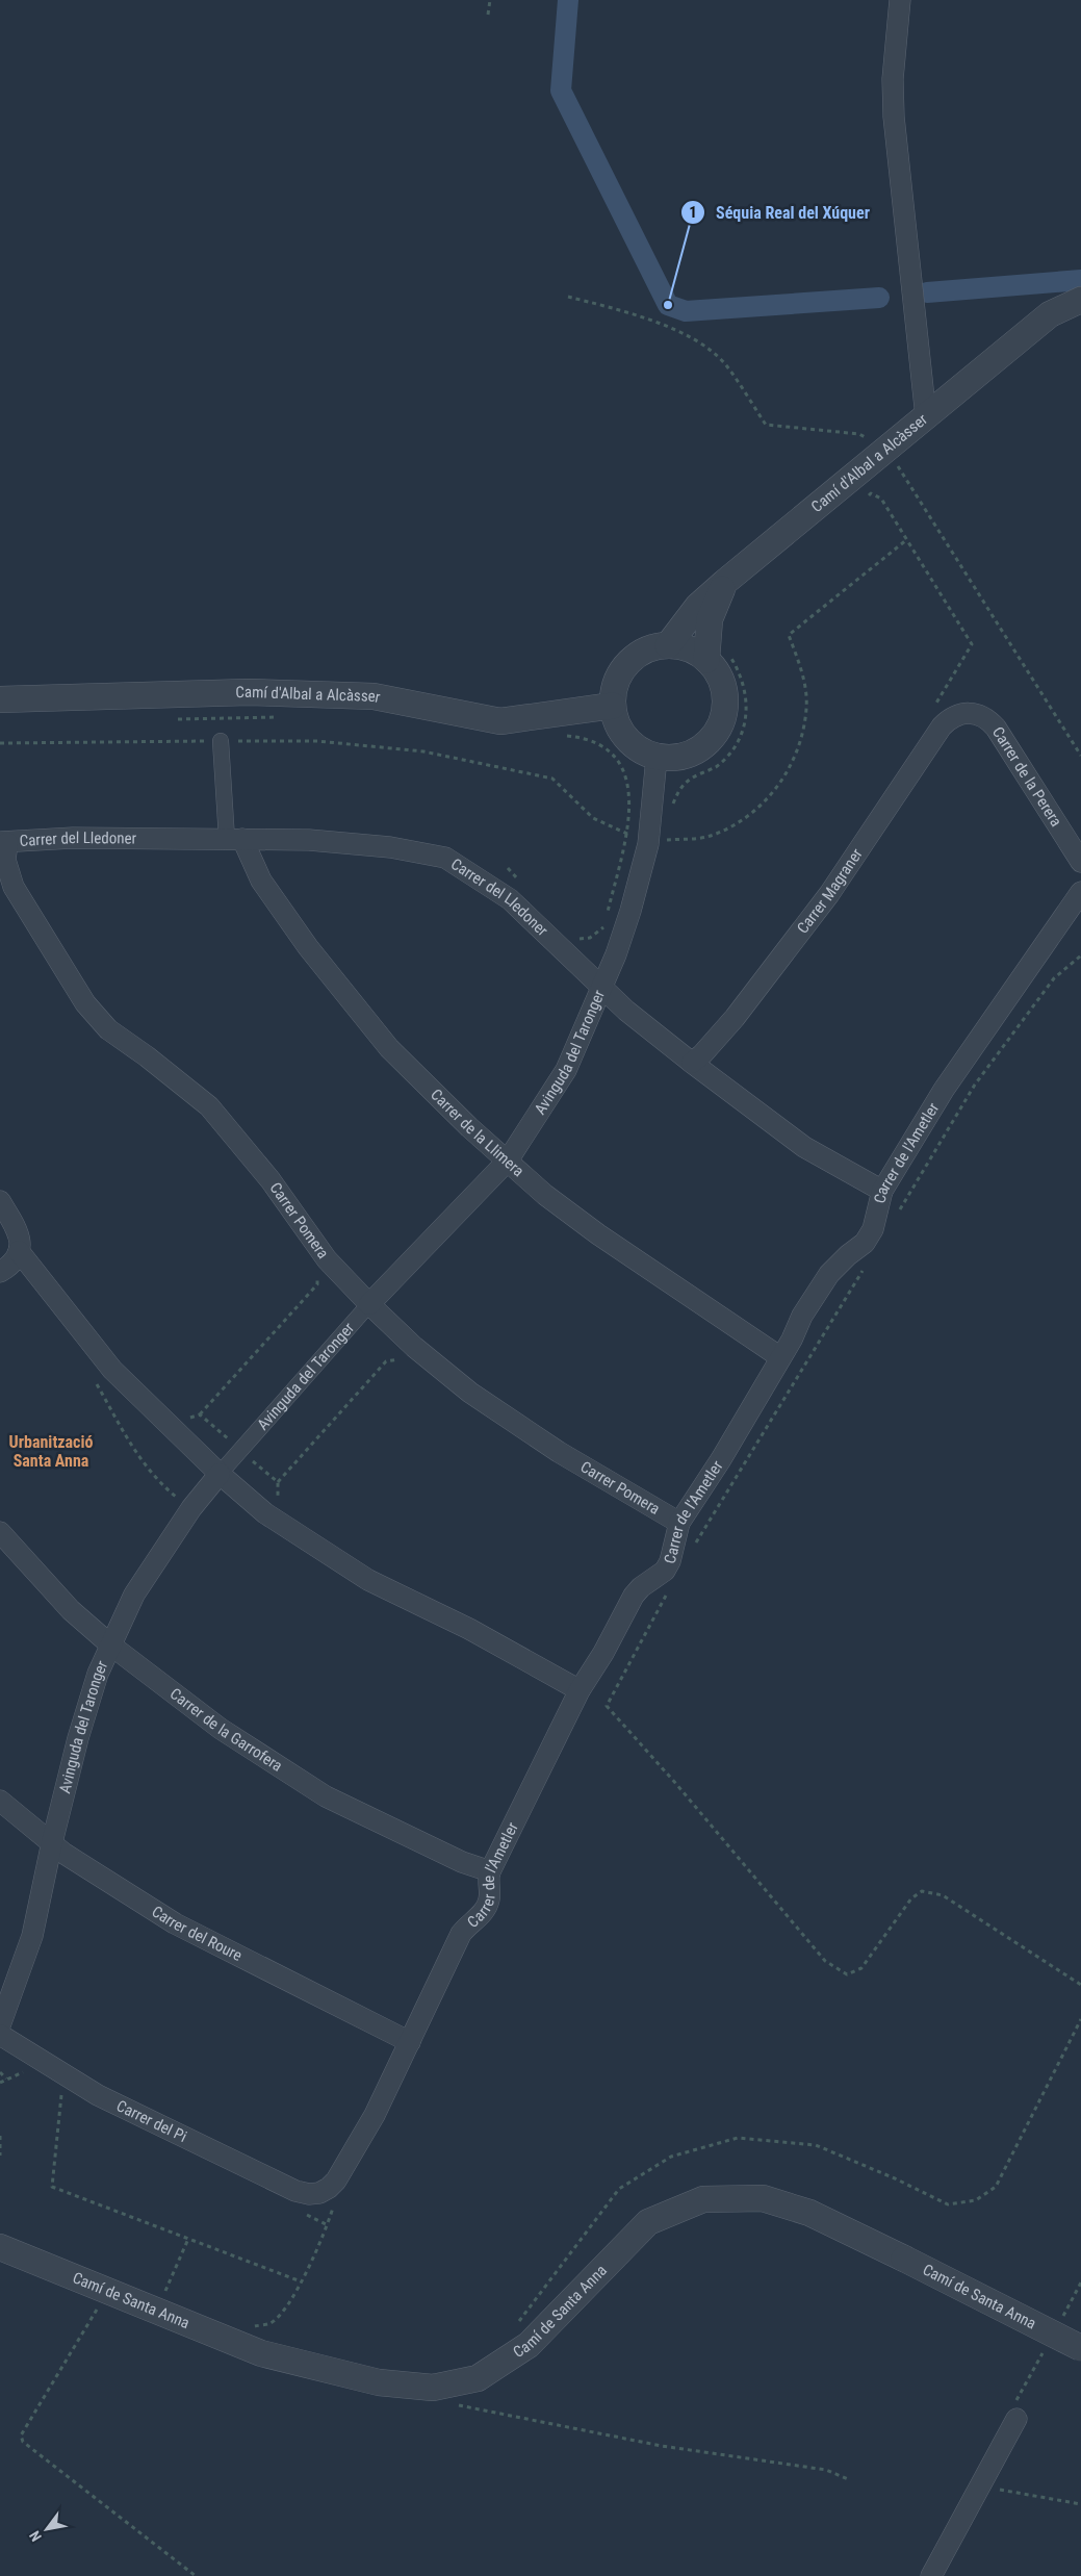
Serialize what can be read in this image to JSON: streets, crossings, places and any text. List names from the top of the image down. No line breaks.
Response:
{"streets":{"street":["Camí d'Albal a Alcàsser","Carrer de la Perera","Carrer del Lledoner","Carrer Magraner","Avinguda del Taronger","Carrer de la Llimera","Carrer de l'Ametler","Carrer Pomera","Carrer de la Garrofera","Carrer del Roure","Carrer del Pi","Camí de Santa Anna"]},"crossings":[["Camí d'Albal a Alcàsser","Avinguda del Taronger"],["Carrer de la Perera","Carrer Magraner"],["Carrer del Lledoner","Carrer Magraner"],["Carrer del Lledoner","Avinguda del Taronger"],["Carrer del Lledoner","Carrer de la Llimera"],["Carrer del Lledoner","Carrer de l'Ametler"],["Carrer del Lledoner","Carrer Pomera"],["Avinguda del Taronger","Carrer de la Llimera"],["Avinguda del Taronger","Carrer Pomera"],["Avinguda del Taronger","Carrer de la Garrofera"],["Avinguda del Taronger","Carrer del Roure"],["Carrer de la Llimera","Carrer de l'Ametler"],["Carrer de l'Ametler","Carrer Pomera"],["Carrer de l'Ametler","Carrer de la Garrofera"],["Carrer de l'Ametler","Carrer del Roure"],["Carrer de l'Ametler","Carrer del Pi"]],"districts":["Urbanització Santa Anna"],"places":["Séquia Real del Xúquer"],"north":"bottom left"}
